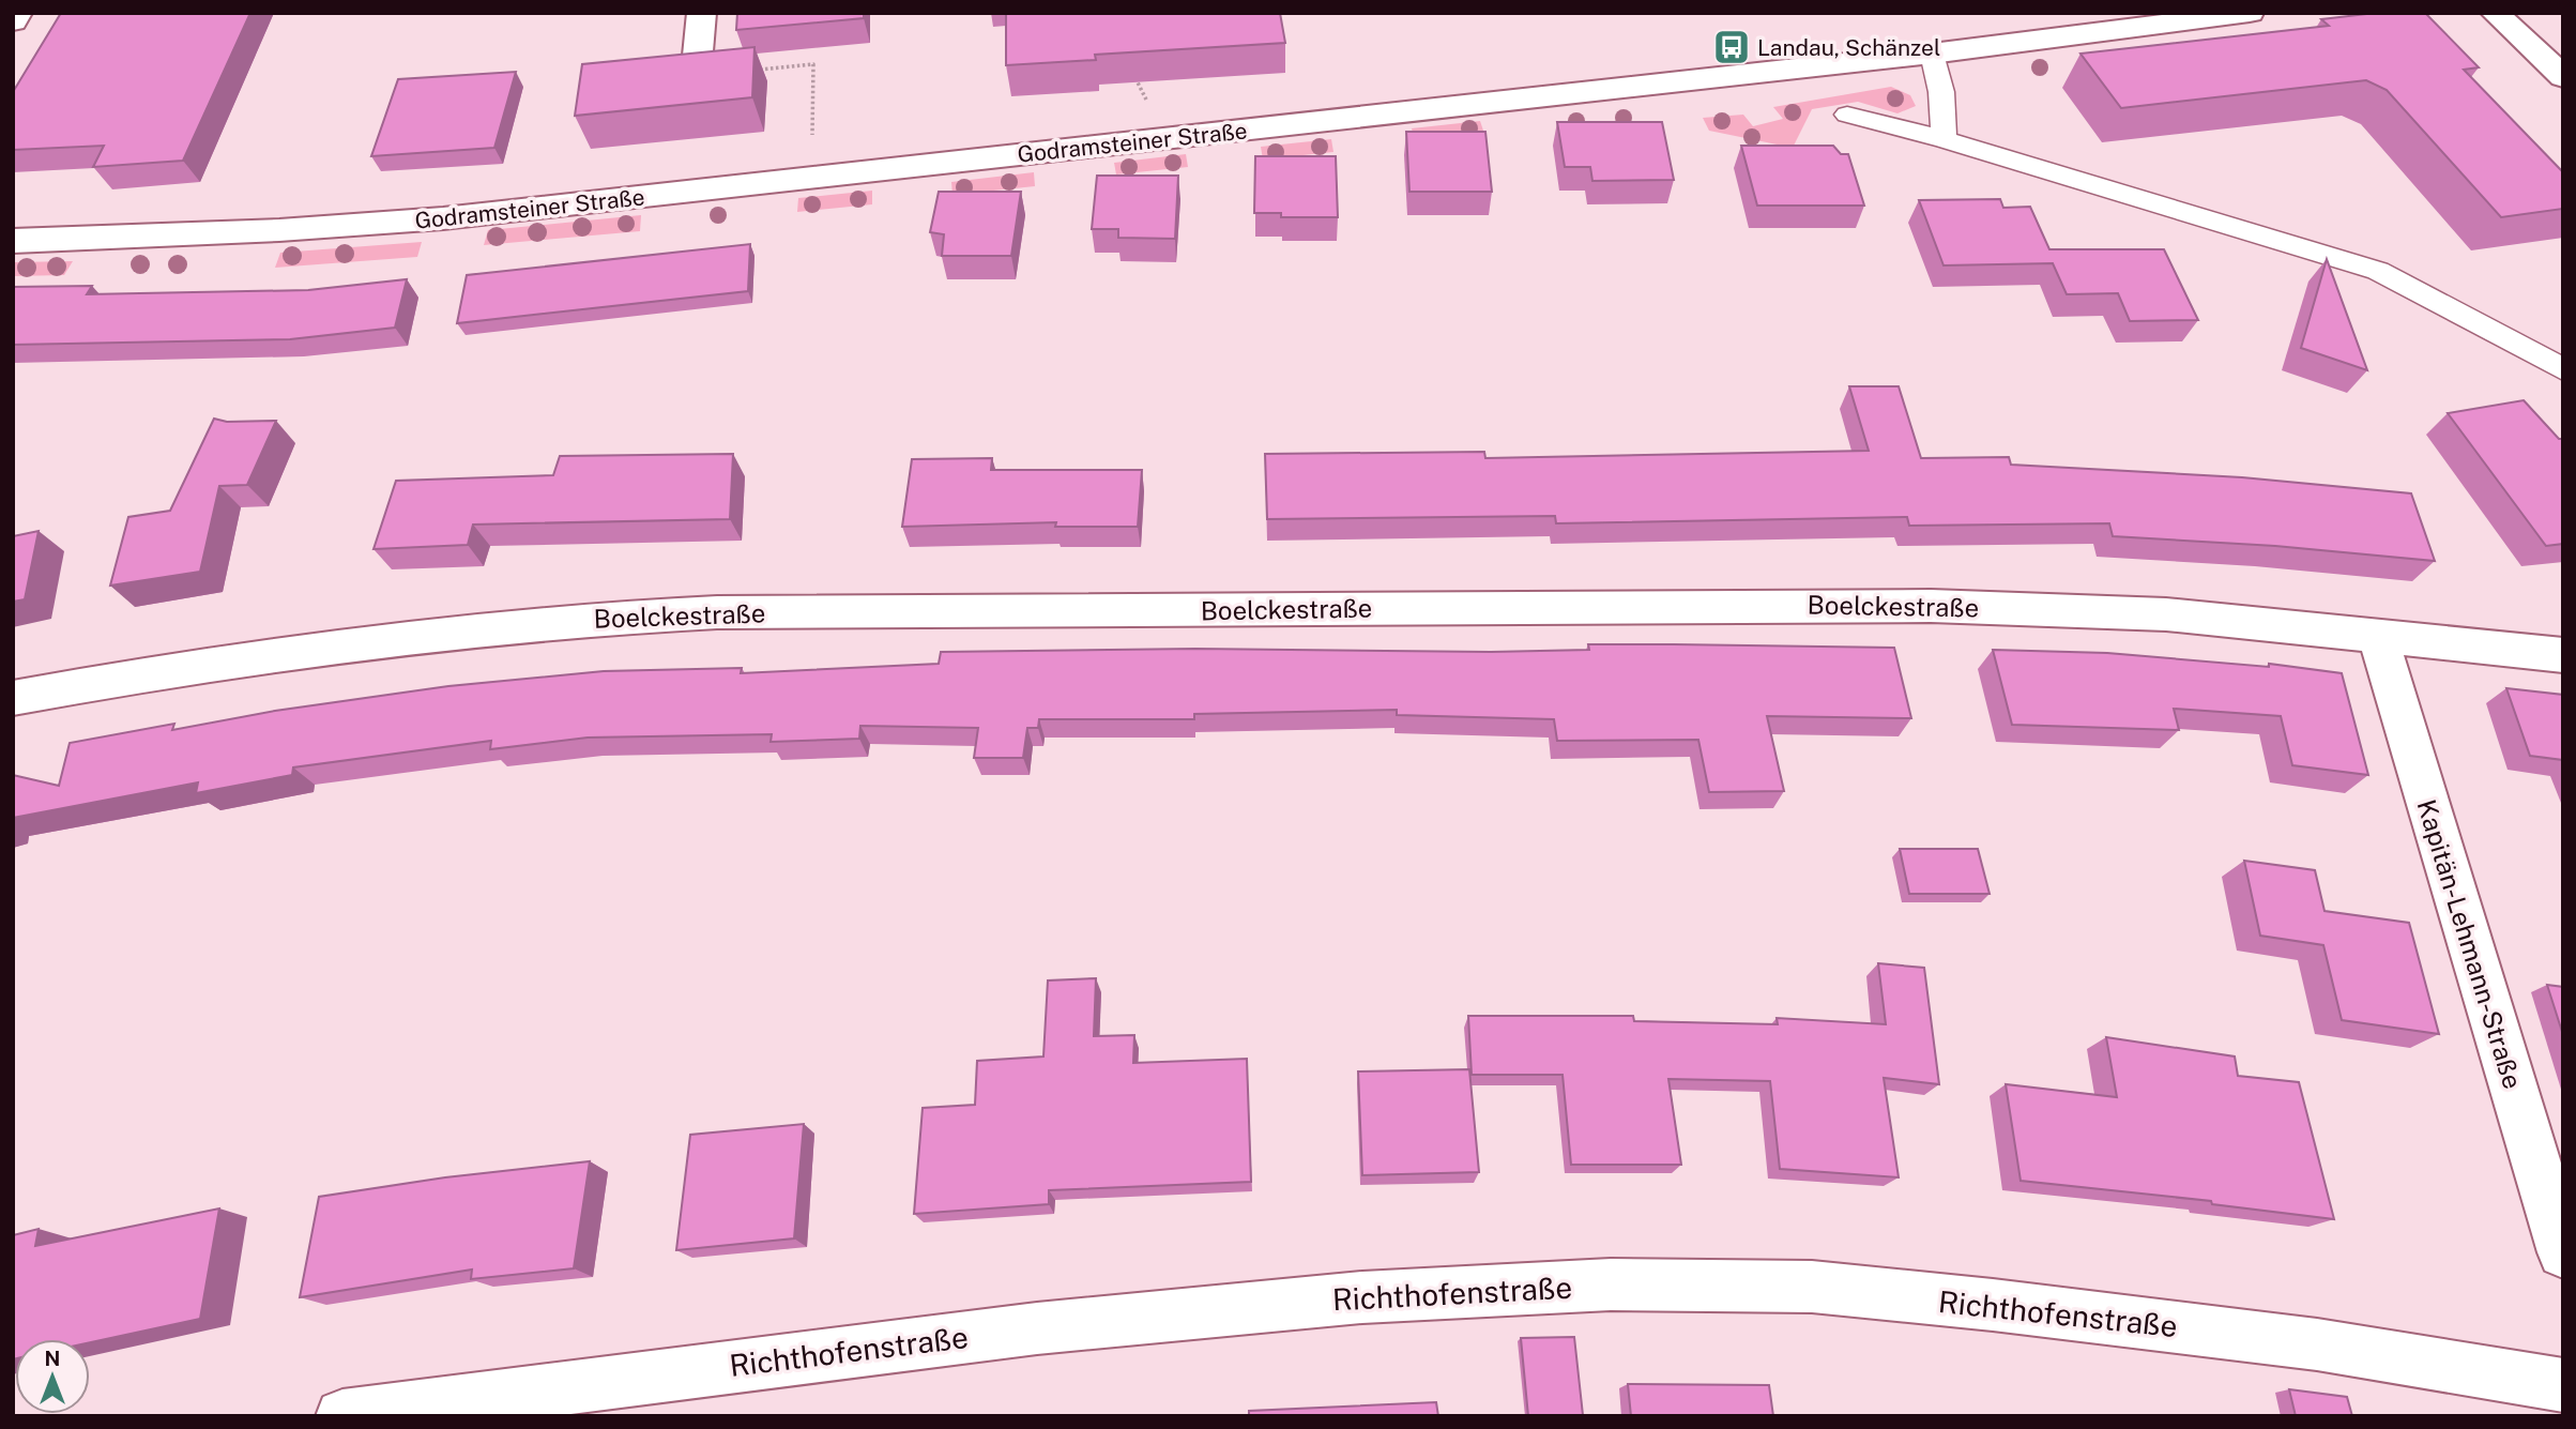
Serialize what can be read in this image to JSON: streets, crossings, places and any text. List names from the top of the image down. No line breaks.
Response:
{"streets":{"street":["Godramsteiner Straße","Boelckestraße","Kapitän-Lehmann-Straße","Richthofenstraße"]},"crossings":[["Boelckestraße","Kapitän-Lehmann-Straße"]],"places":{"bus stop":["Landau, Schänzel"]},"north":"top"}
